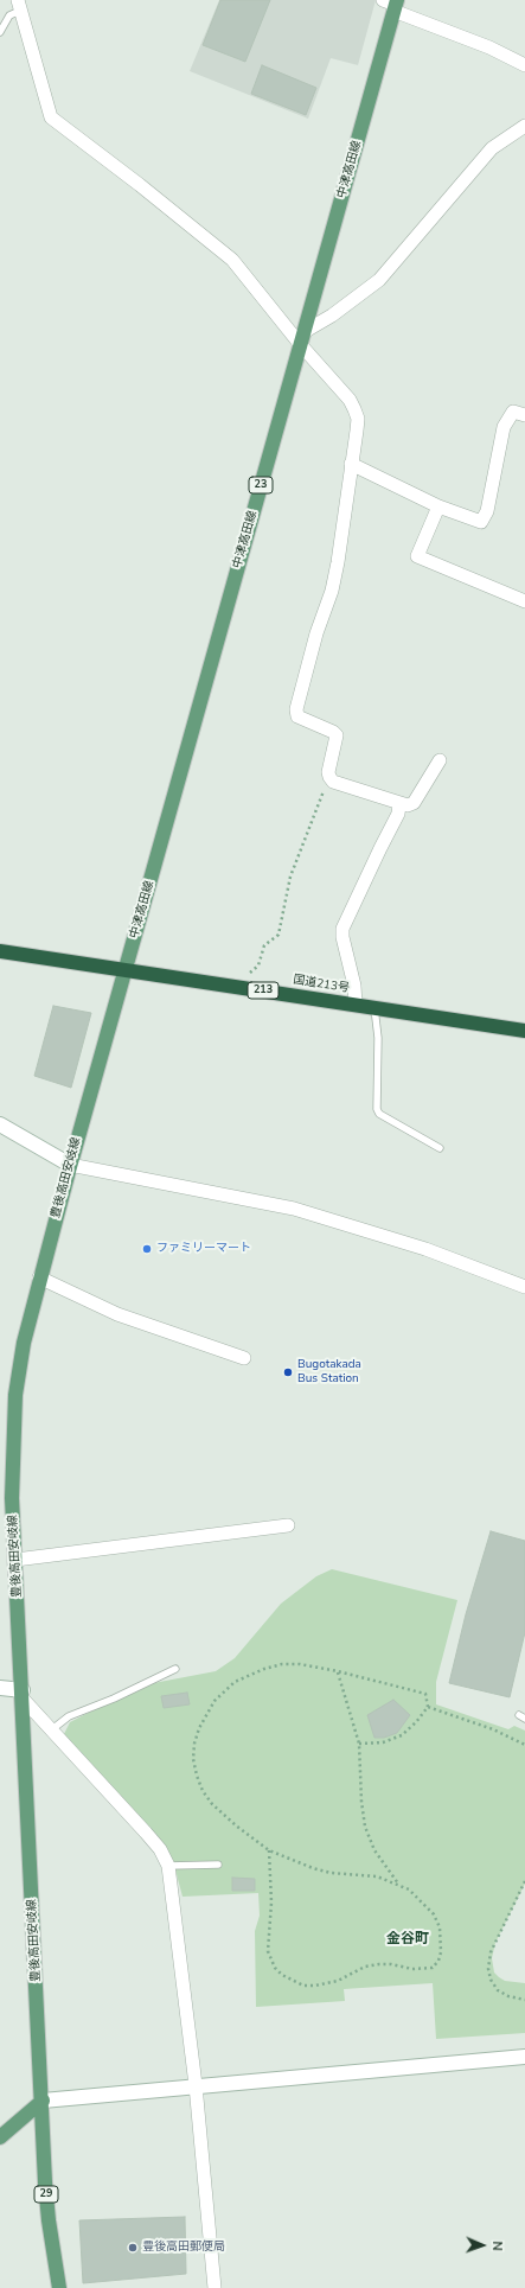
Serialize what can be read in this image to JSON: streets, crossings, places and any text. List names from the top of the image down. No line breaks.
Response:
{"streets":{"highway":["国道213号","213"],"main road":["中津高田線","23","豊後高田安岐線","29"]},"crossings":[["中津高田線","国道213号"],["中津高田線","豊後高田安岐線"],["国道213号","豊後高田安岐線"],["豊後高田安岐線","29"]],"districts":["金谷町"],"places":["ファミリーマート","Bugotakada Bus Station","豊後高田郵便局"],"north":"right"}
